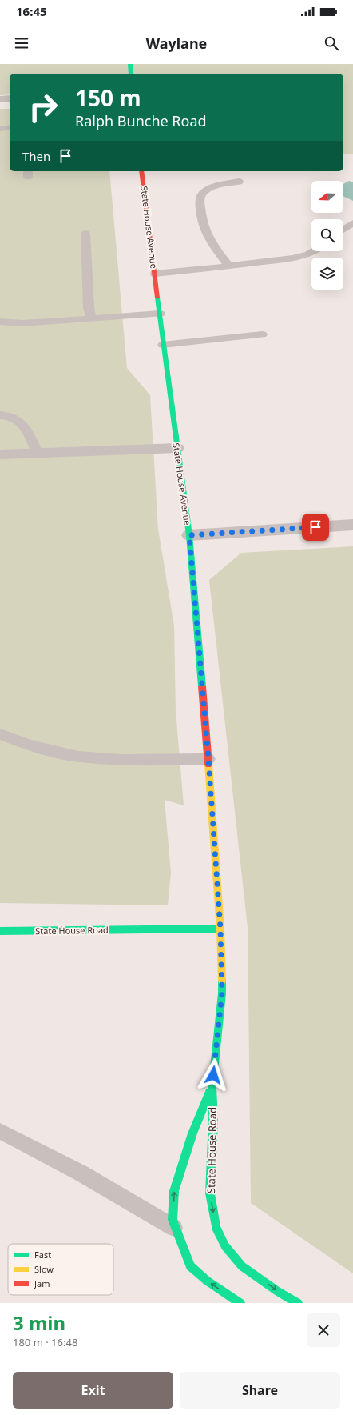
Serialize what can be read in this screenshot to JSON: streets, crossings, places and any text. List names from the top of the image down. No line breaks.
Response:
{"streets":{"main road":["State House Avenue","State House Road"]},"crossings":[["State House Avenue","State House Road"]],"legend":["Fast","Slow","Jam"],"north":"left","page":{"status":"16:45","header":"Waylane","turn":["150 m","Ralph Bunche Road"],"then":"Then","heading":["3 min","180 m · 16:48"],"buttons":["Exit","Share"]}}
